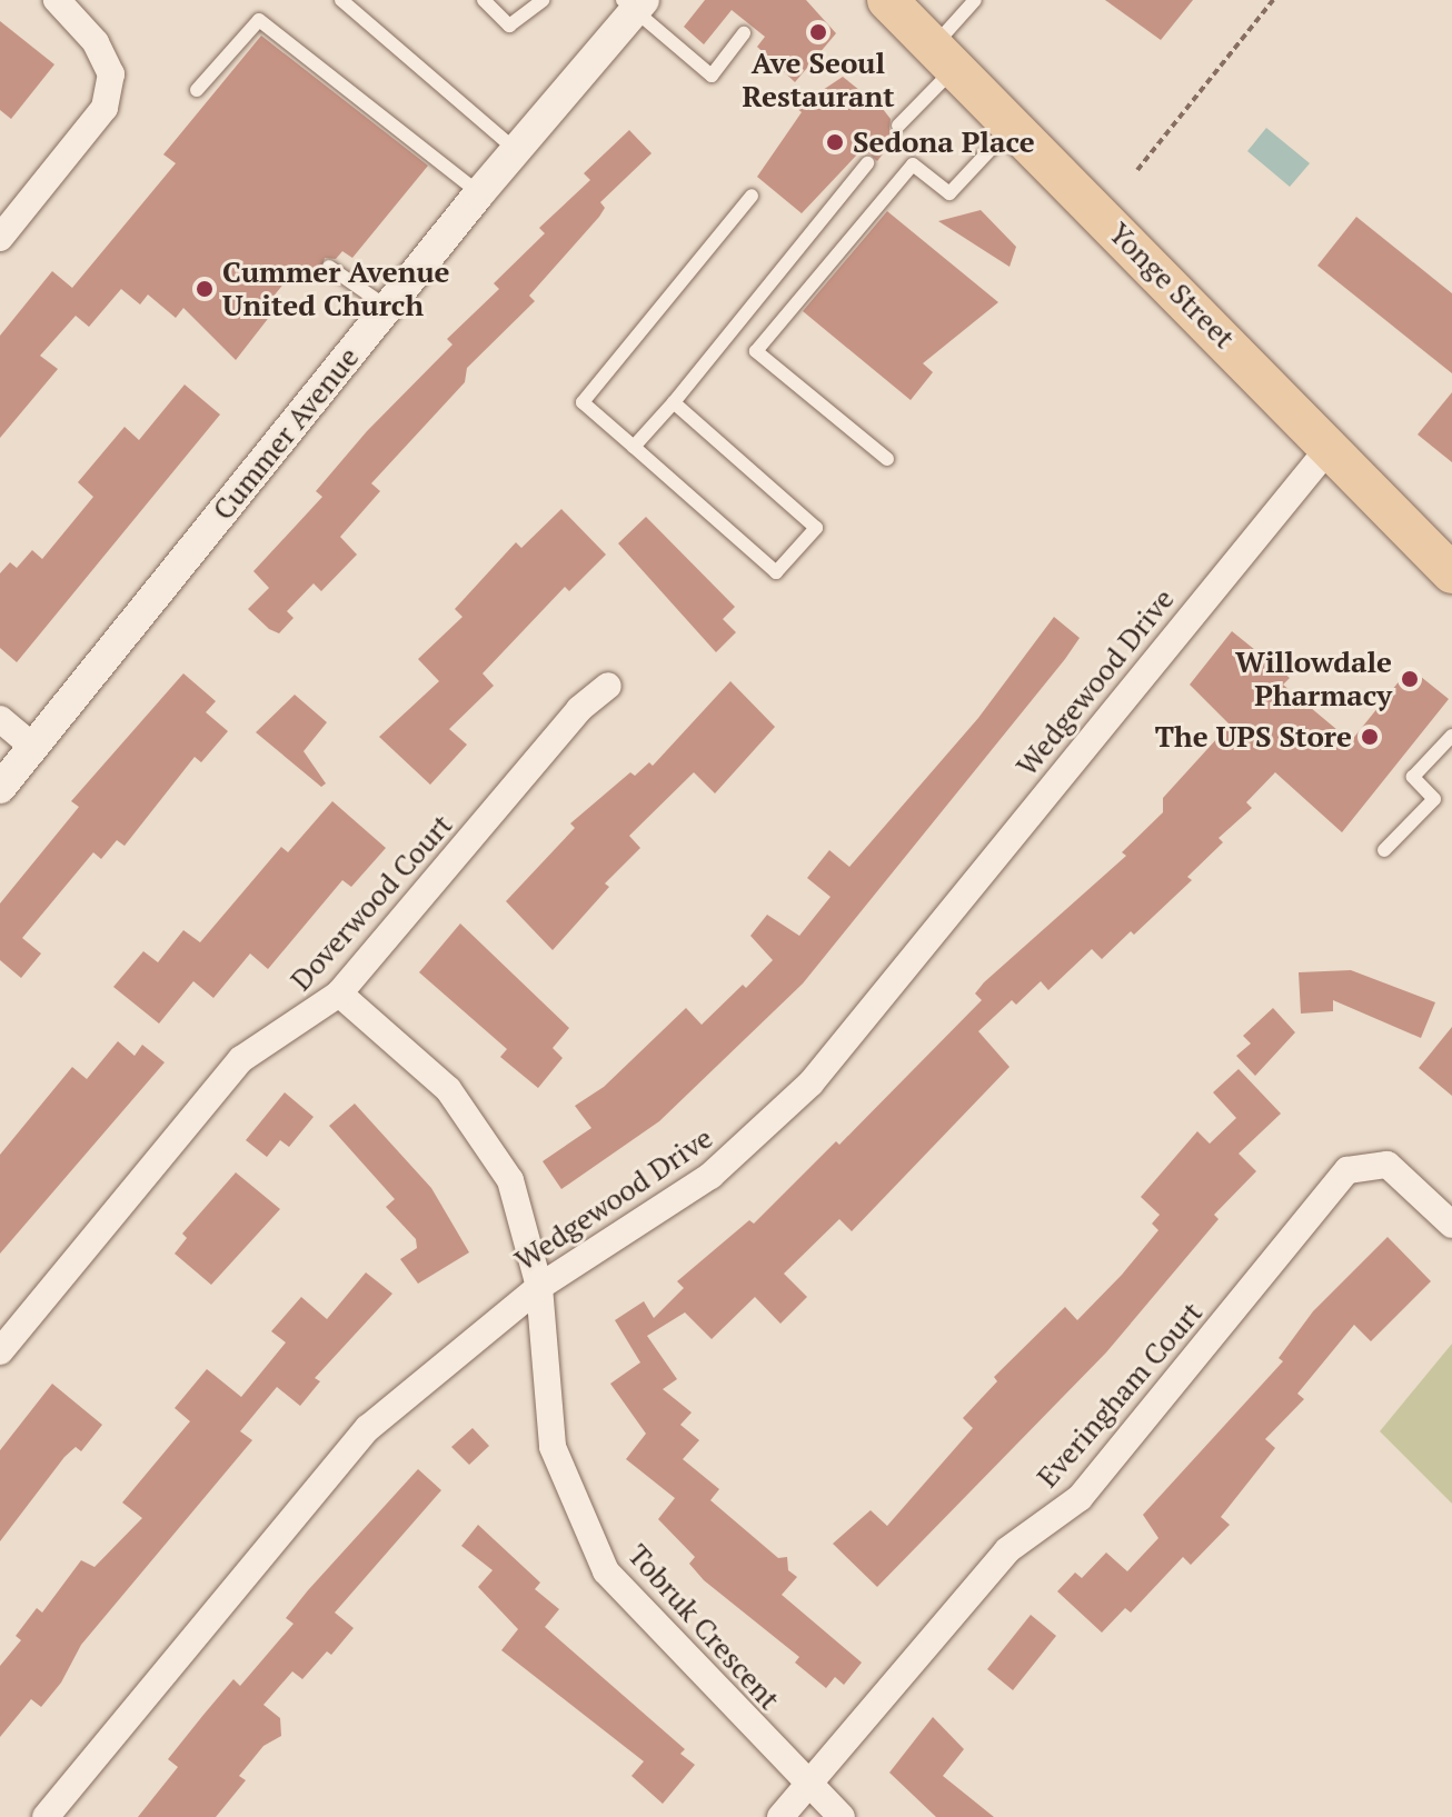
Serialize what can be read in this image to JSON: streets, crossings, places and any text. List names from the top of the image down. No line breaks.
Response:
{"streets":{"main road":["Yonge Street"],"street":["Cummer Avenue","Wedgewood Drive","Doverwood Court","Everingham Court","Tobruk Crescent"]},"crossings":[["Yonge Street","Wedgewood Drive"],["Wedgewood Drive","Tobruk Crescent"],["Doverwood Court","Tobruk Crescent"],["Everingham Court","Tobruk Crescent"]],"places":["Ave Seoul Restaurant","Sedona Place","Cummer Avenue United Church","Willowdale Pharmacy","The UPS Store"]}
